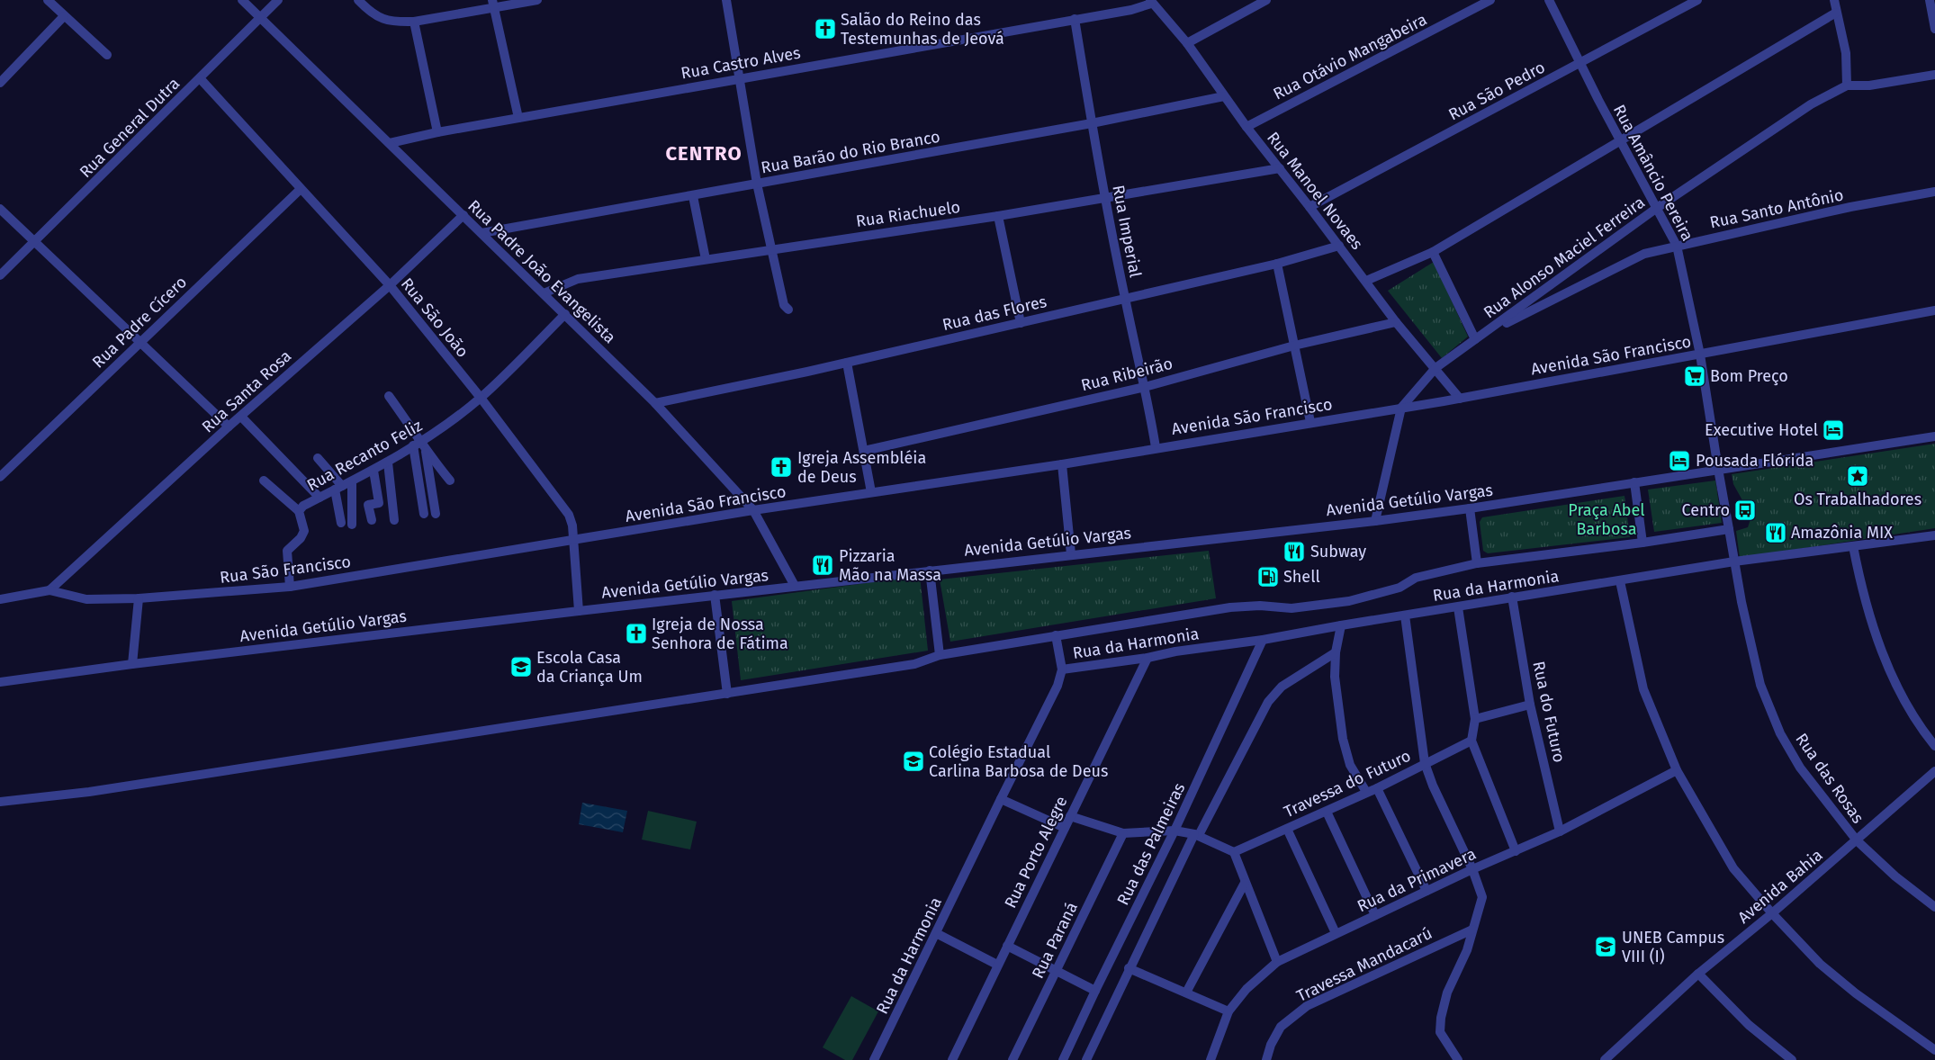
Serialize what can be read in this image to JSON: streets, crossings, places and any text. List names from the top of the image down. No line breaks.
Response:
{"streets":{"street":["Rua Otávio Mangabeira","Rua Castro Alves","Rua São Pedro","Rua General Dutra","Rua Barão do Rio Branco","Rua Amâncio Pereira","Rua Manoel Novaes","Rua Santo Antônio","Rua Riachuelo","Rua Imperial","Rua Alonso Maciel Ferreira","Rua Padre João Evangelista","Rua das Flores","Rua São João","Rua Padre Cícero","Avenida São Francisco","Rua Ribeirão","Rua Santa Rosa","Rua Recanto Feliz","Avenida Getúlio Vargas","Rua São Francisco","Rua da Harmonia","Rua do Futuro","Rua das Rosas","Travessa do Futuro","Rua das Palmeiras","Rua Porto Alegre","Rua da Primavera","Avenida Bahia","Rua Paraná","Travessa Mandacarú"]},"crossings":[["Rua Otávio Mangabeira","Rua Manoel Novaes"],["Rua Castro Alves","Rua Manoel Novaes"],["Rua Castro Alves","Rua Imperial"],["Rua Castro Alves","Rua Padre João Evangelista"],["Rua São Pedro","Rua Amâncio Pereira"],["Rua São Pedro","Rua Manoel Novaes"],["Rua General Dutra","Rua Padre João Evangelista"],["Rua General Dutra","Rua São João"],["Rua Barão do Rio Branco","Rua Manoel Novaes"],["Rua Barão do Rio Branco","Rua Imperial"],["Rua Barão do Rio Branco","Rua Padre João Evangelista"],["Rua Amâncio Pereira","Rua Santo Antônio"],["Rua Amâncio Pereira","Rua Alonso Maciel Ferreira"],["Rua Amâncio Pereira","Avenida São Francisco"],["Rua Amâncio Pereira","Avenida Getúlio Vargas"],["Rua Amâncio Pereira","Rua das Rosas"],["Rua Manoel Novaes","Rua Riachuelo"],["Rua Manoel Novaes","Rua Alonso Maciel Ferreira"],["Rua Manoel Novaes","Rua das Flores"],["Rua Manoel Novaes","Avenida São Francisco"],["Rua Manoel Novaes","Rua Ribeirão"],["Rua Santo Antônio","Rua Alonso Maciel Ferreira"],["Rua Riachuelo","Rua Imperial"],["Rua Riachuelo","Rua Padre João Evangelista"],["Rua Imperial","Rua das Flores"],["Rua Imperial","Avenida São Francisco"],["Rua Imperial","Rua Ribeirão"],["Rua Alonso Maciel Ferreira","Avenida São Francisco"],["Rua Alonso Maciel Ferreira","Avenida Getúlio Vargas"],["Rua Padre João Evangelista","Rua das Flores"],["Rua Padre João Evangelista","Avenida São Francisco"],["Rua Padre João Evangelista","Rua Santa Rosa"],["Rua Padre João Evangelista","Rua Recanto Feliz"],["Rua Padre João Evangelista","Avenida Getúlio Vargas"],["Rua São João","Rua Padre Cícero"],["Rua São João","Avenida São Francisco"],["Rua São João","Rua Santa Rosa"],["Rua São João","Rua Recanto Feliz"],["Rua São João","Avenida Getúlio Vargas"],["Rua São João","Rua São Francisco"],["Avenida São Francisco","Rua São Francisco"],["Rua Santa Rosa","Rua São Francisco"],["Rua Recanto Feliz","Rua São Francisco"],["Rua da Harmonia","Rua do Futuro"],["Rua da Harmonia","Rua das Rosas"],["Rua da Harmonia","Rua das Palmeiras"],["Rua da Harmonia","Rua Porto Alegre"],["Rua do Futuro","Rua da Primavera"],["Rua das Rosas","Avenida Bahia"]],"districts":["CENTRO"],"parks":["Praça Abel Barbosa"],"places":{"church":["Salão do Reino das Testemunhas de Jeová","Igreja Assembléia de Deus","Igreja de Nossa Senhora de Fátima"],"supermarket":["Bom Preço"],"hotel":["Executive Hotel","Pousada Flórida"],"place":["Os Trabalhadores"],"bus stop":["Centro"],"restaurant":["Amazônia MIX","Subway","Pizzaria Mão na Massa"],"fuel station":["Shell"],"school or university":["Escola Casa da Criança Um","Colégio Estadual Carlina Barbosa de Deus","UNEB Campus VIII (I)"]}}
